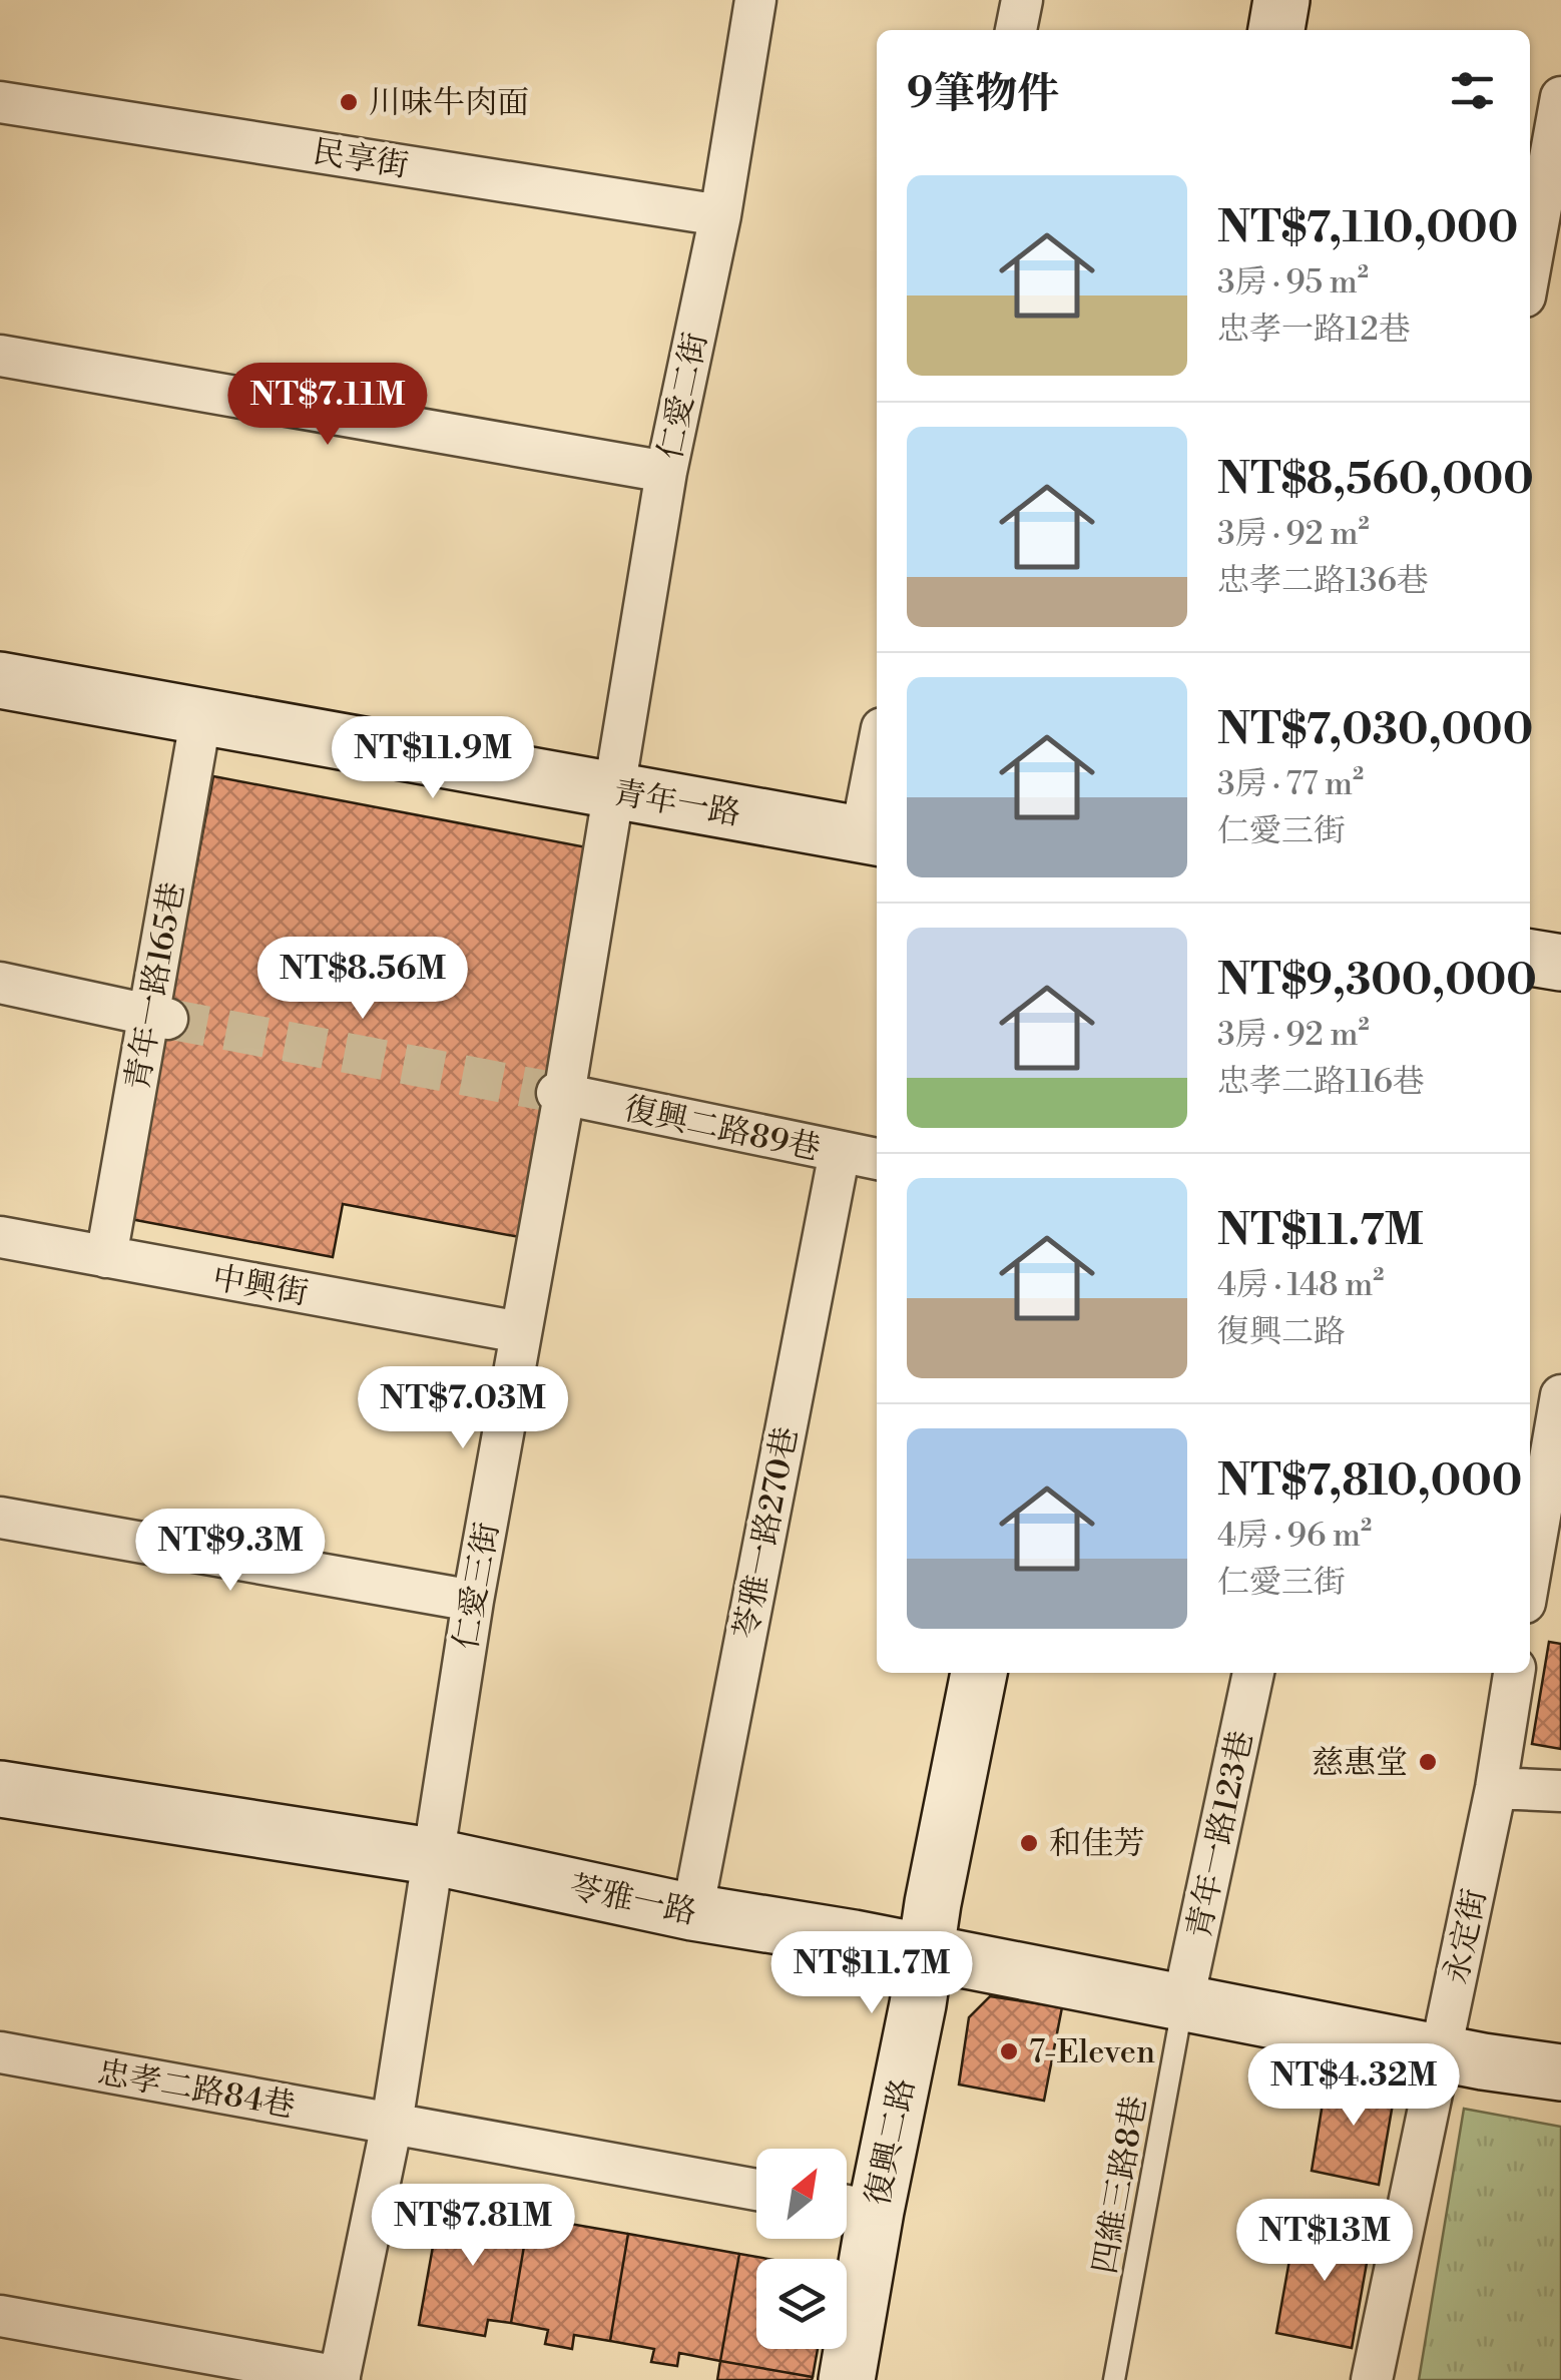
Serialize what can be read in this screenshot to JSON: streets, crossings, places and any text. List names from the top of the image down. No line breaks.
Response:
{"streets":{"street":["民享街","仁愛二街","青年一路","青年一路165巷","復興二路89巷","中興街","苓雅一路270巷","仁愛三街","青年一路123巷","苓雅一路","永定街","忠孝二路84巷","復興二路"],"lane":["四維三路8巷"]},"crossings":[["民享街","仁愛二街"],["仁愛二街","青年一路"],["仁愛二街","仁愛三街"],["青年一路","青年一路165巷"],["青年一路","仁愛三街"],["青年一路165巷","中興街"],["復興二路89巷","苓雅一路270巷"],["復興二路89巷","仁愛三街"],["中興街","仁愛三街"],["苓雅一路270巷","苓雅一路"],["仁愛三街","苓雅一路"],["仁愛三街","忠孝二路84巷"],["青年一路123巷","苓雅一路"],["青年一路123巷","四維三路8巷"],["苓雅一路","永定街"],["苓雅一路","復興二路"],["苓雅一路","四維三路8巷"]],"places":["川味牛肉面","慈惠堂","和佳芳","7-Eleven"],"north":"top right","page":{"heading":"9筆物件","list":[{"name":"NT$7,110,000","note":"3房 · 95 m² · 忠孝一路12巷"},{"name":"NT$8,560,000","note":"3房 · 92 m² · 忠孝二路136巷"},{"name":"NT$7,030,000","note":"3房 · 77 m² · 仁愛三街"},{"name":"NT$9,300,000","note":"3房 · 92 m² · 忠孝二路116巷"},{"name":"NT$11.7M","note":"4房 · 148 m² · 復興二路"},{"name":"NT$7,810,000","note":"4房 · 96 m² · 仁愛三街"}],"price":["NT$7.11M","NT$11.9M","NT$8.56M","NT$7.03M","NT$9.3M","NT$11.7M","NT$4.32M","NT$7.81M","NT$13M"]}}
